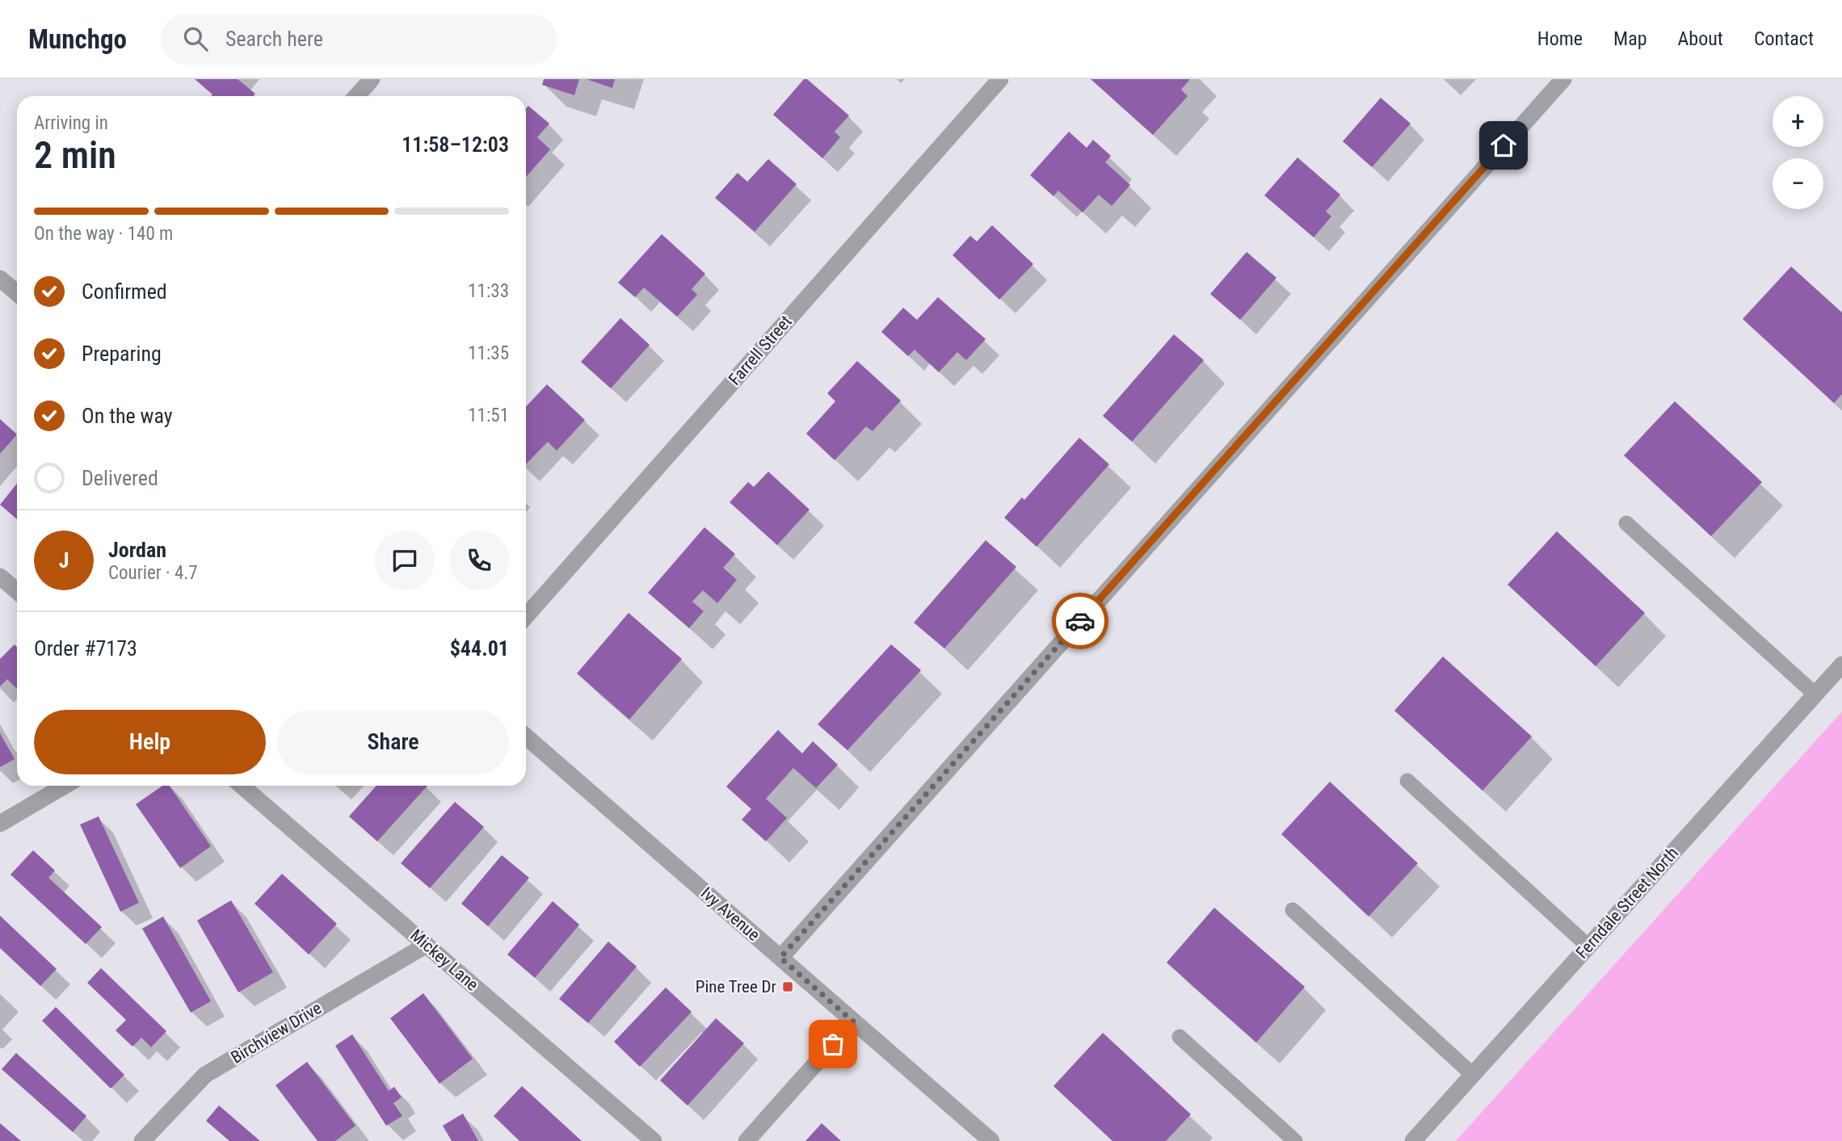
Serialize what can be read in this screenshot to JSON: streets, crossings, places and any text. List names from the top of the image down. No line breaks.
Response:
{"streets":{"street":["Farrell Street","Ferndale Street North","Ivy Avenue","Mickey Lane","Birchview Drive"]},"crossings":[["Mickey Lane","Birchview Drive"]],"places":{"transit":["Pine Tree Dr"]},"page":{"header":"Munchgo","search":"Search here","nav":["Home","Map","About","Contact"],"map_buttons":["+","−"],"heading":["2 min","Arriving in","11:58–12:03"],"panel":["Jordan","Courier · 4.7","Order #7173","$44.01"],"bar":"On the way · 140 m","list":[["Confirmed","11:33"],["Preparing","11:35"],["On the way","11:51"],"Delivered"],"round":"J","buttons":["Help","Share"]}}
